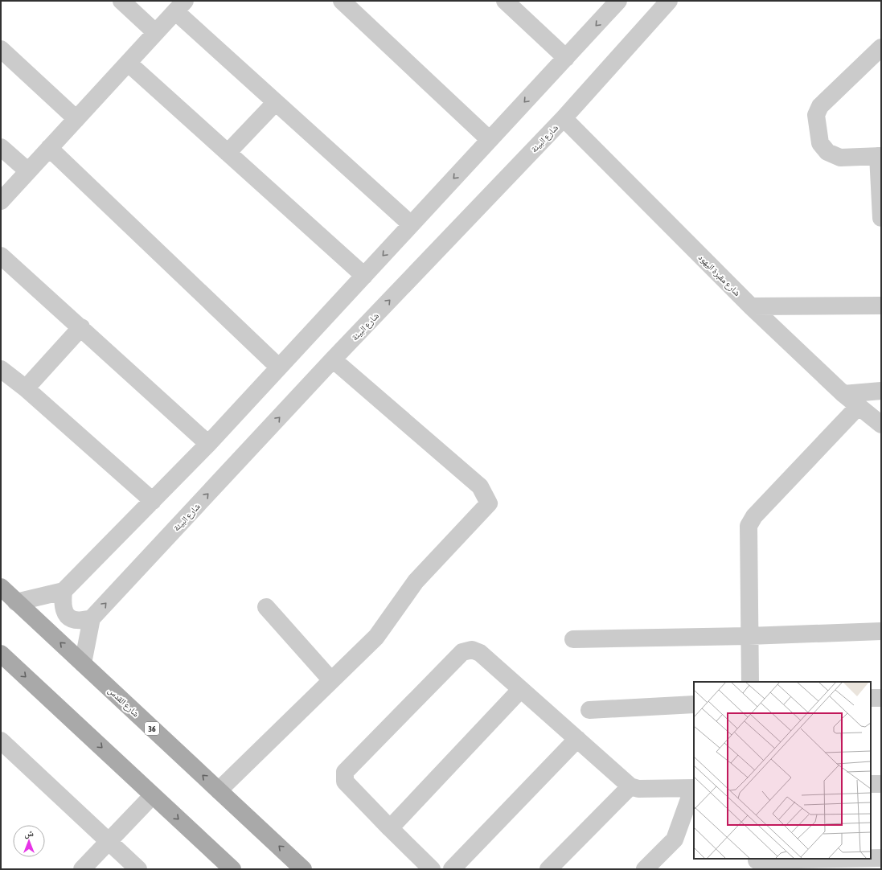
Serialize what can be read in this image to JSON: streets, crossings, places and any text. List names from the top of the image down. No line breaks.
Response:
{"streets":{"main road":["شارع القدس","36"],"street":["شارع البيئة","شارع مقبرة اليهود"]},"crossings":[["شارع البيئة","شارع مقبرة اليهود"]],"north":"top"}
